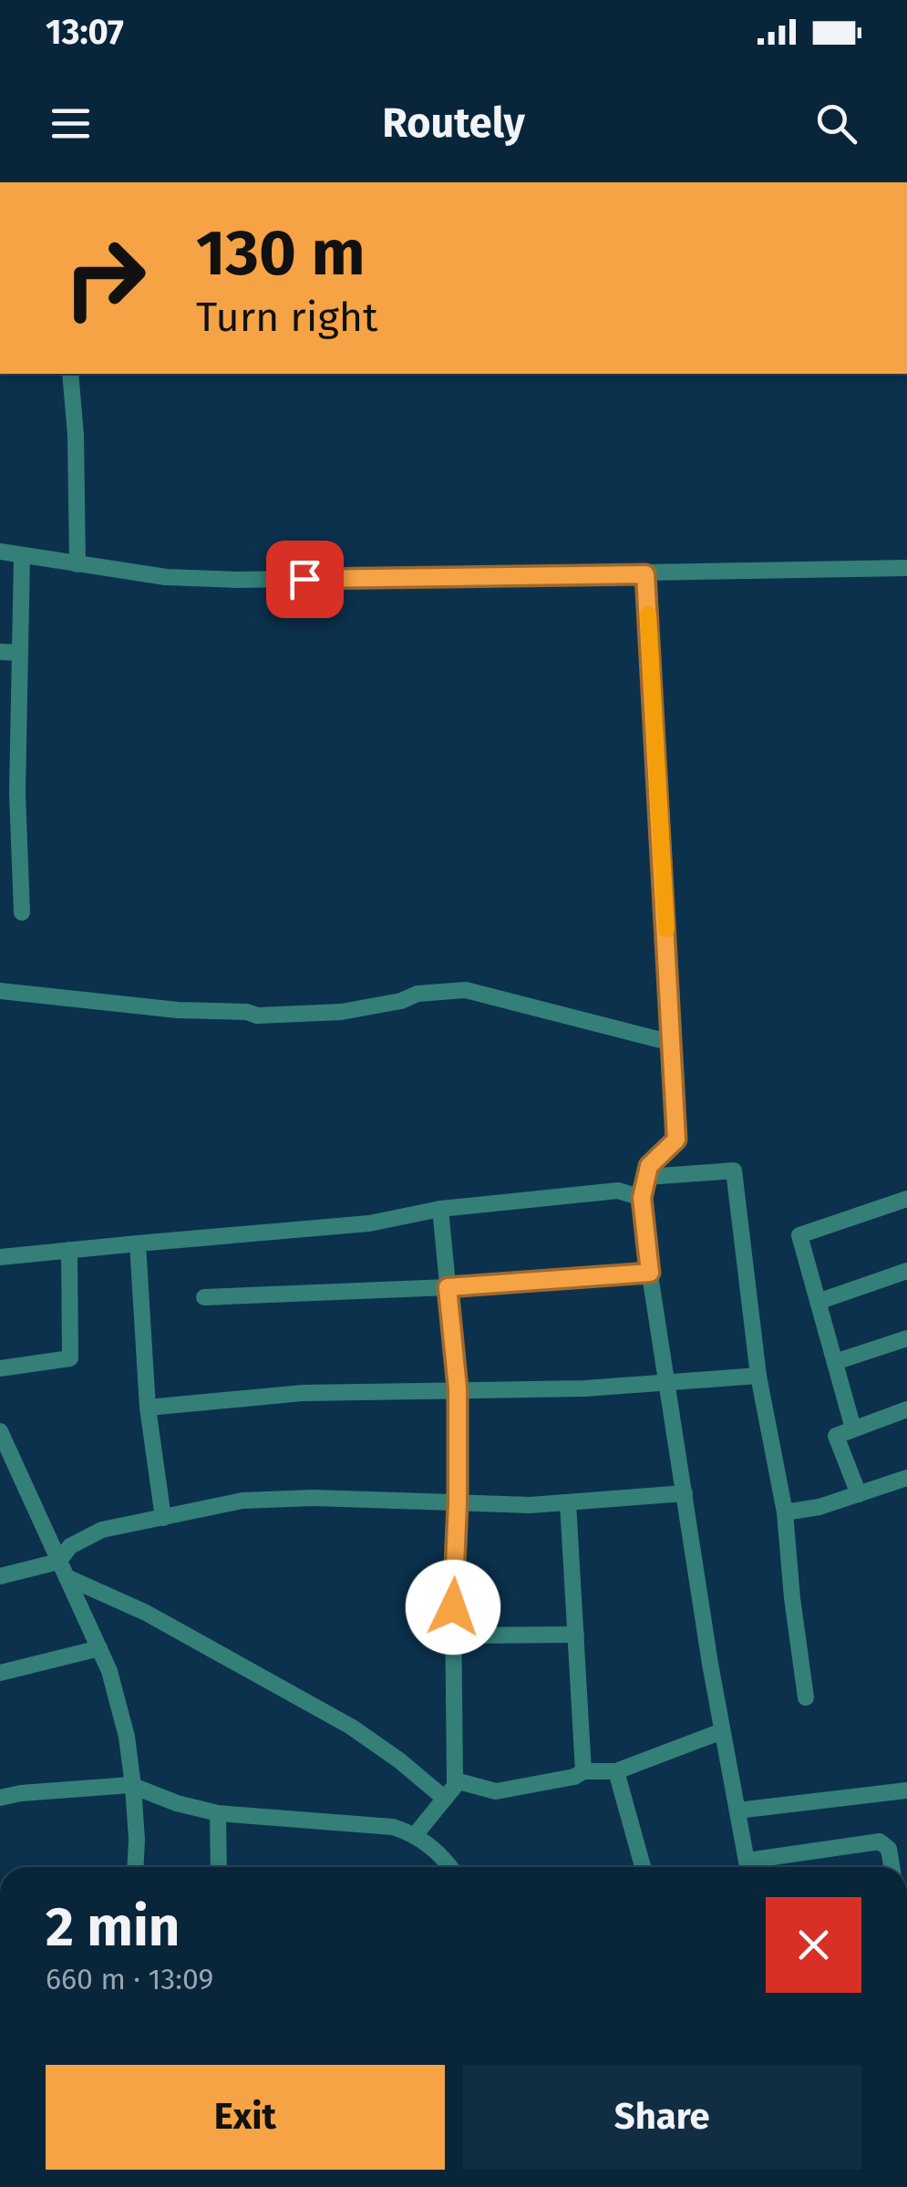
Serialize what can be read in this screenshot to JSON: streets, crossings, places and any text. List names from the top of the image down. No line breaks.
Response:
{"page":{"status":"13:07","header":"Routely","turn":["130 m","Turn right"],"heading":["2 min","660 m · 13:09"],"buttons":["Exit","Share"]}}
